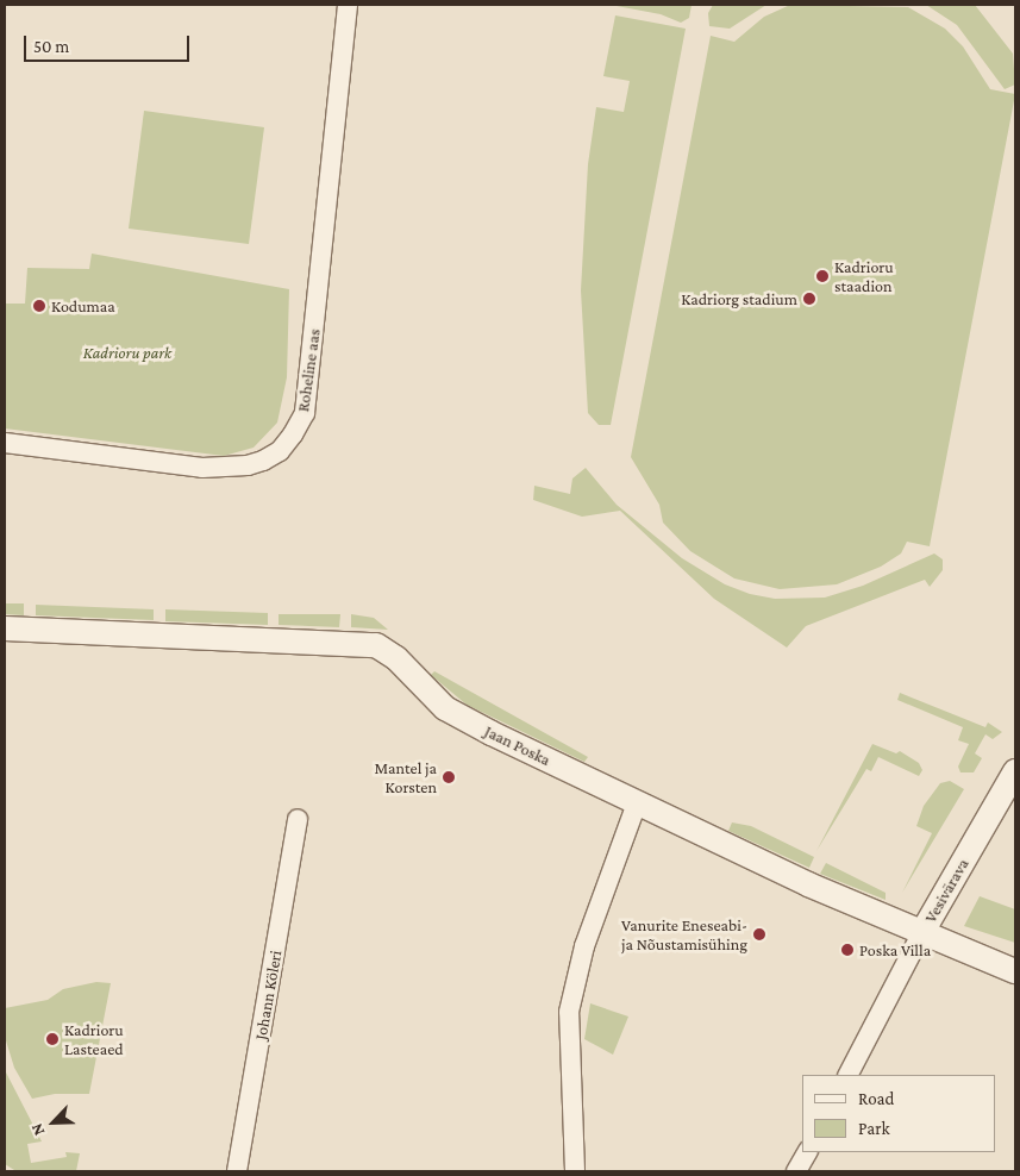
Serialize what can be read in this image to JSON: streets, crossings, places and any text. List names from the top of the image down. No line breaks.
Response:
{"streets":{"street":["Roheline aas","Jaan Poska","Vesivärava","Johann Köleri"]},"crossings":[["Jaan Poska","Vesivärava"]],"parks":["Kadrioru park"],"places":["Kadrioru staadion","Kadriorg stadium","Kodumaa","Mantel ja Korsten","Vanurite Eneseabi- ja Nõustamisühing","Poska Villa","Kadrioru Lasteaed"],"legend":["Road","Park"],"scale_bar":"50 m","north":"bottom left"}
